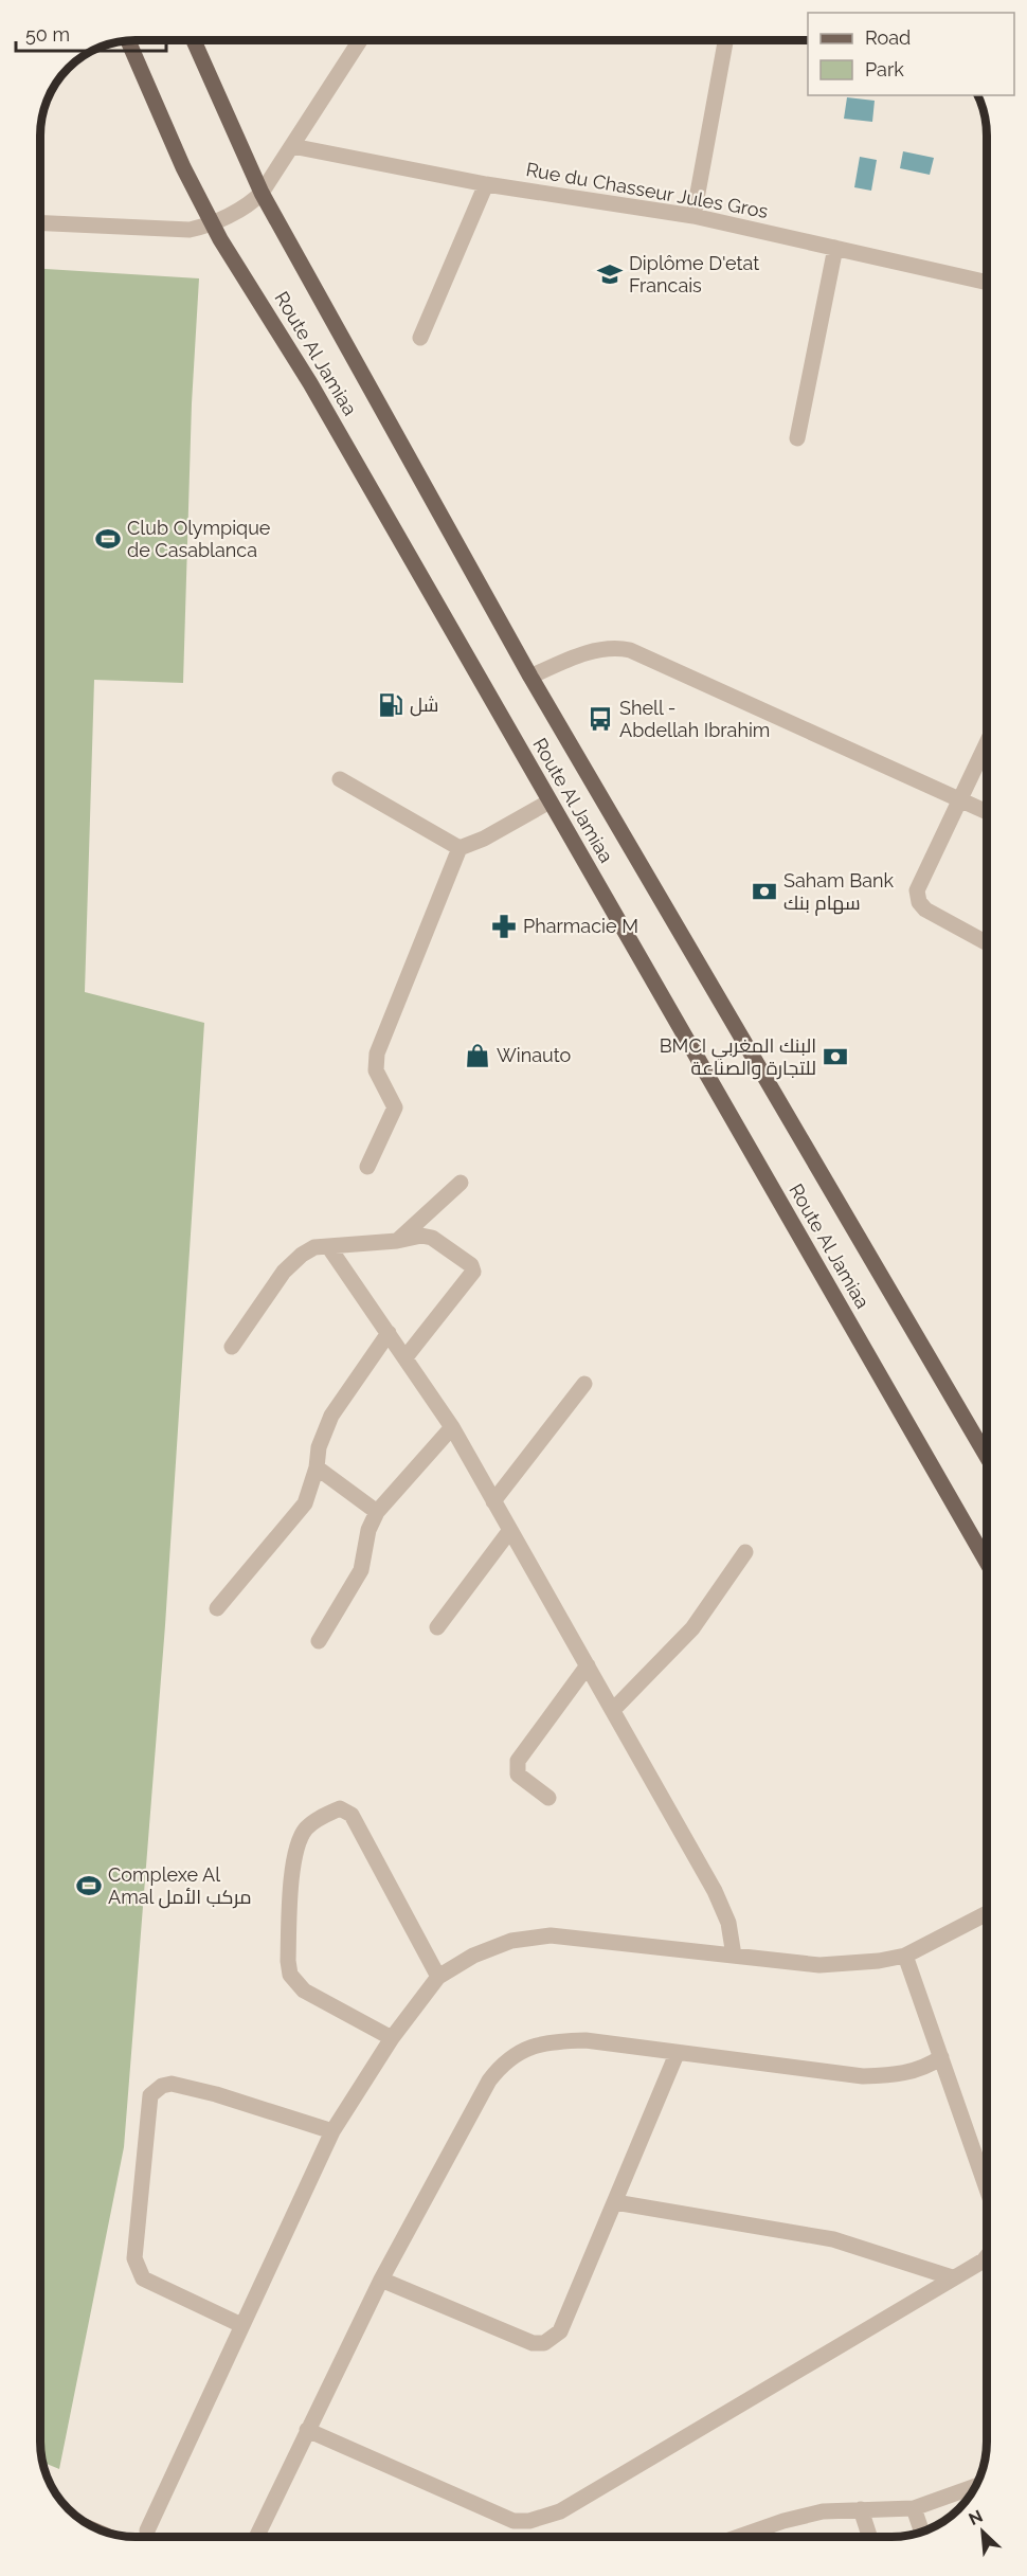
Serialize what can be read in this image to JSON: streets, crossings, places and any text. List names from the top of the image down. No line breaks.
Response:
{"streets":{"main road":["Route Al Jamiaa"],"street":["Rue du Chasseur Jules Gros"]},"places":{"school or university":["Diplôme D'etat Francais"],"sports":["Club Olympique de Casablanca","Complexe Al Amal مركب الأمل"],"fuel station":["شل"],"bus stop":["Shell - Abdellah Ibrahim"],"bank":["Saham Bank سهام بنك","BMCI البنك المغربي للتجارة والصناعة"],"pharmacy":["Pharmacie M"],"shop":["Winauto"]},"legend":["Road","Park"],"scale_bar":"50 m","north":"top left"}
